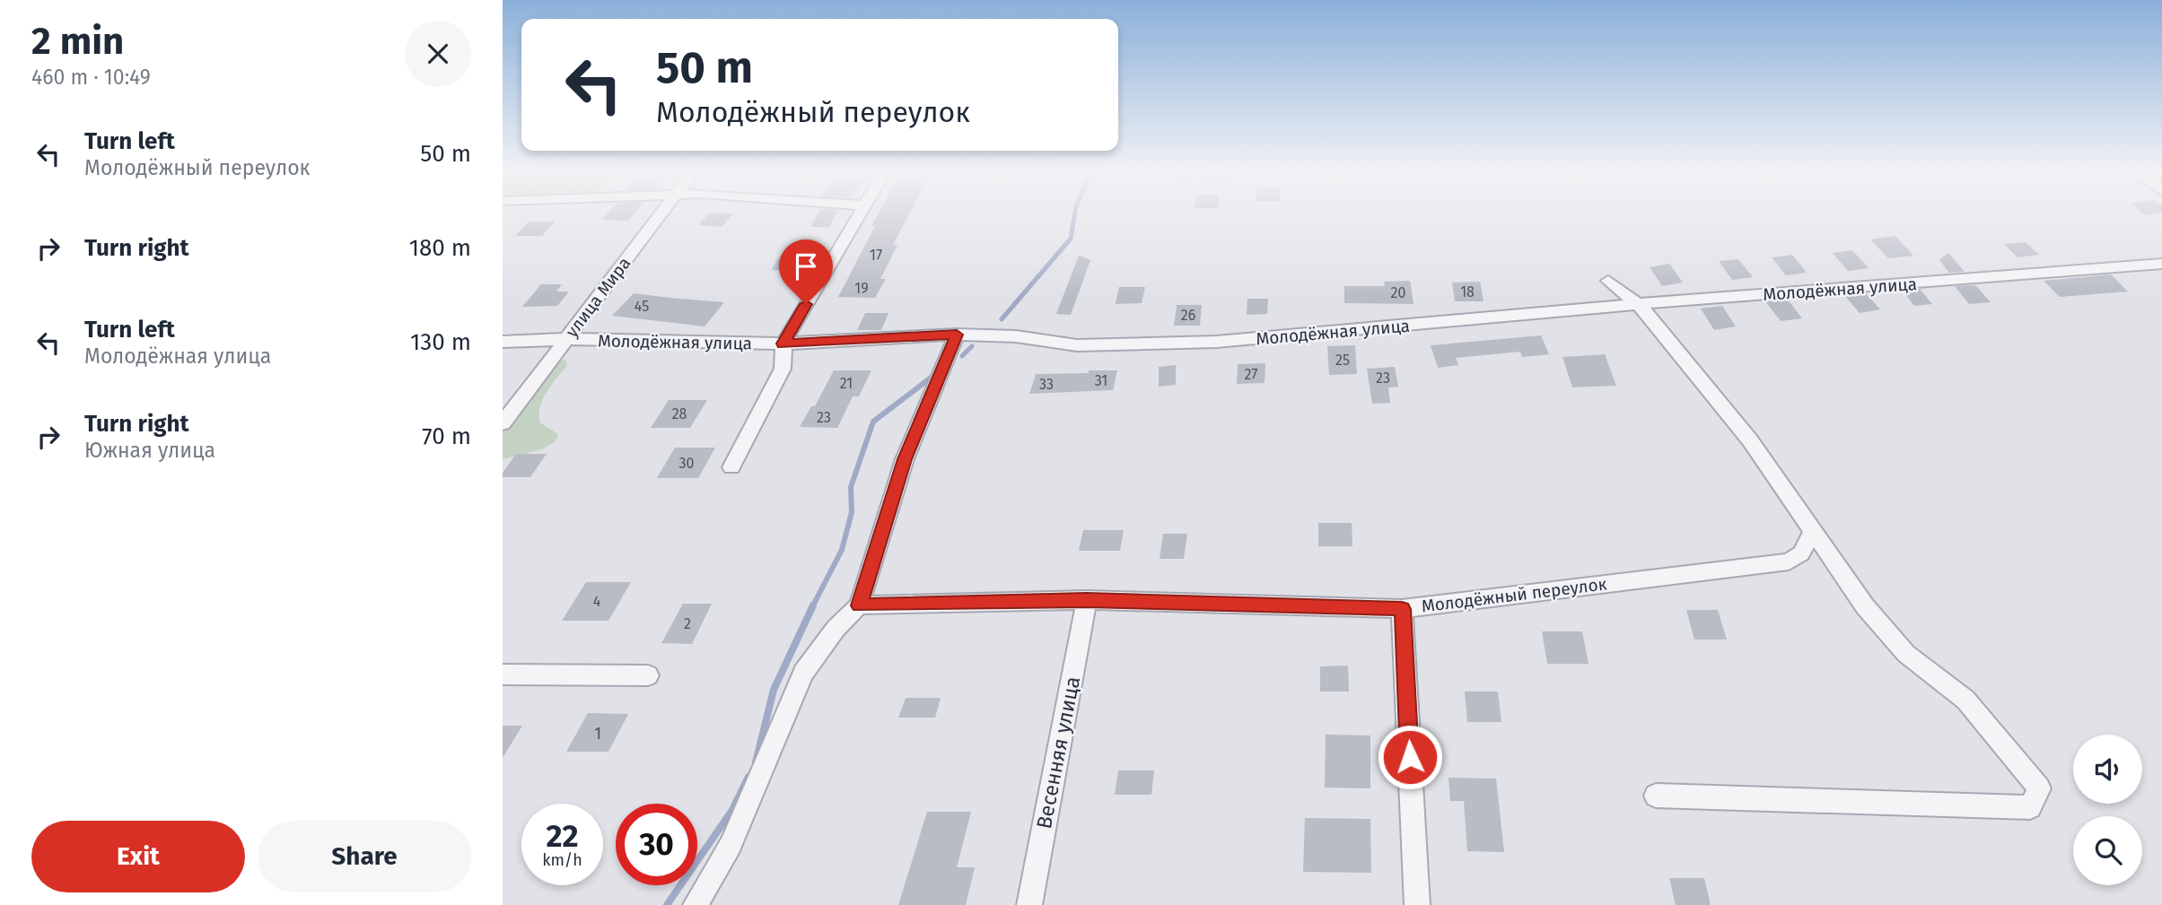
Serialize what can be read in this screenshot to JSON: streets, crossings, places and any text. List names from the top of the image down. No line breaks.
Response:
{"streets":{"street":["Молодёжная улица","улица Мира","Молодёжный переулок","Весенняя улица"]},"crossings":[["Молодёжная улица","улица Мира"],["Молодёжный переулок","Весенняя улица"]],"house_numbers":["17","19","18","20","45","26","25","27","23","31","21","33","28","23","30","4","2","1"],"page":{"heading":["2 min","460 m · 10:49"],"turn":["50 m","Молодёжный переулок"],"list":[{"name":"Turn left","note":"Молодёжный переулок","value":"50 m"},{"name":"Turn right","value":"180 m"},{"name":"Turn left","note":"Молодёжная улица","value":"130 m"},{"name":"Turn right","note":"Южная улица","value":"70 m"}],"speed":"22 km/h","limit":"30","buttons":["Exit","Share"]}}
